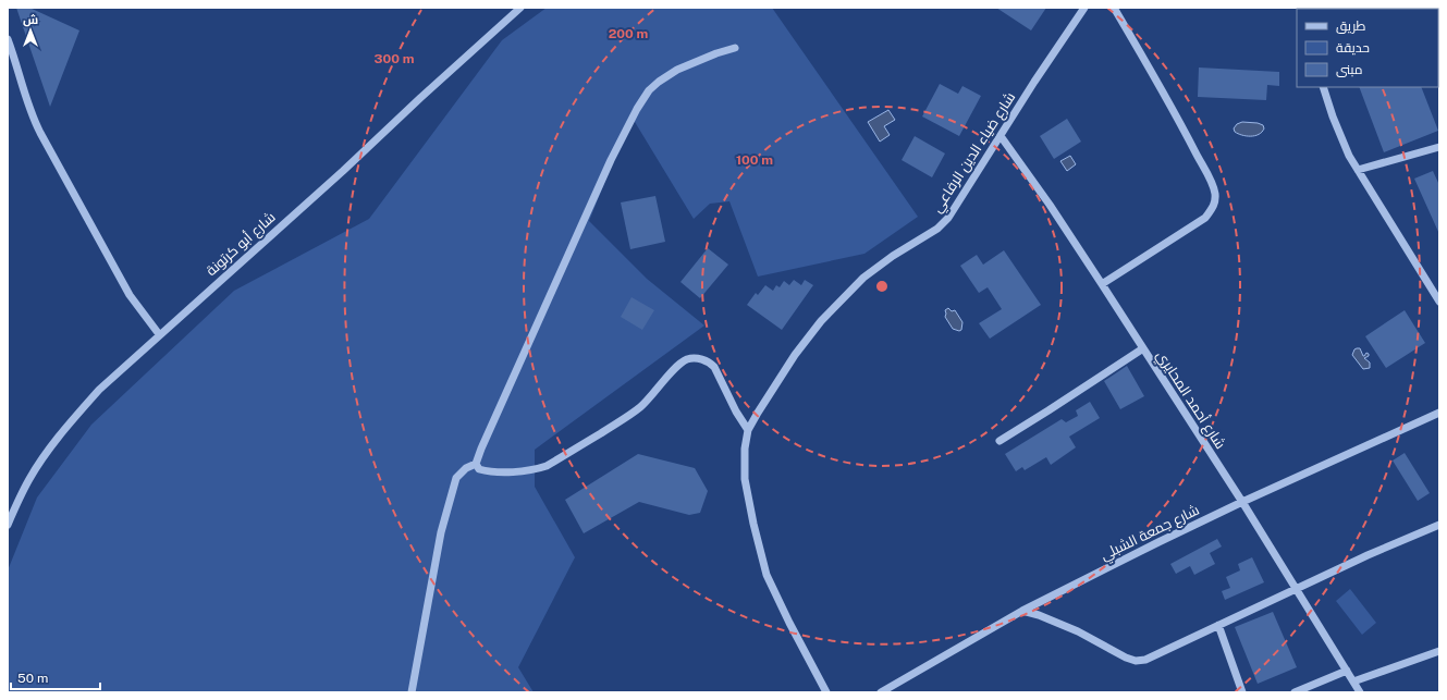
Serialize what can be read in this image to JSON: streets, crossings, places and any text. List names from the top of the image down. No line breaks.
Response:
{"streets":{"street":["شارع ضياء الدين الرفاعي","شارع أبو كرتونة","شارع أحمد المحايري","شارع جمعة الشبلي"]},"crossings":[["شارع ضياء الدين الرفاعي","شارع أحمد المحايري"],["شارع أحمد المحايري","شارع جمعة الشبلي"]],"legend":["طريق","حديقة","مبنى"],"scale_bar":"50 m","north":"top","rings":["200 m","300 m","100 m"]}
